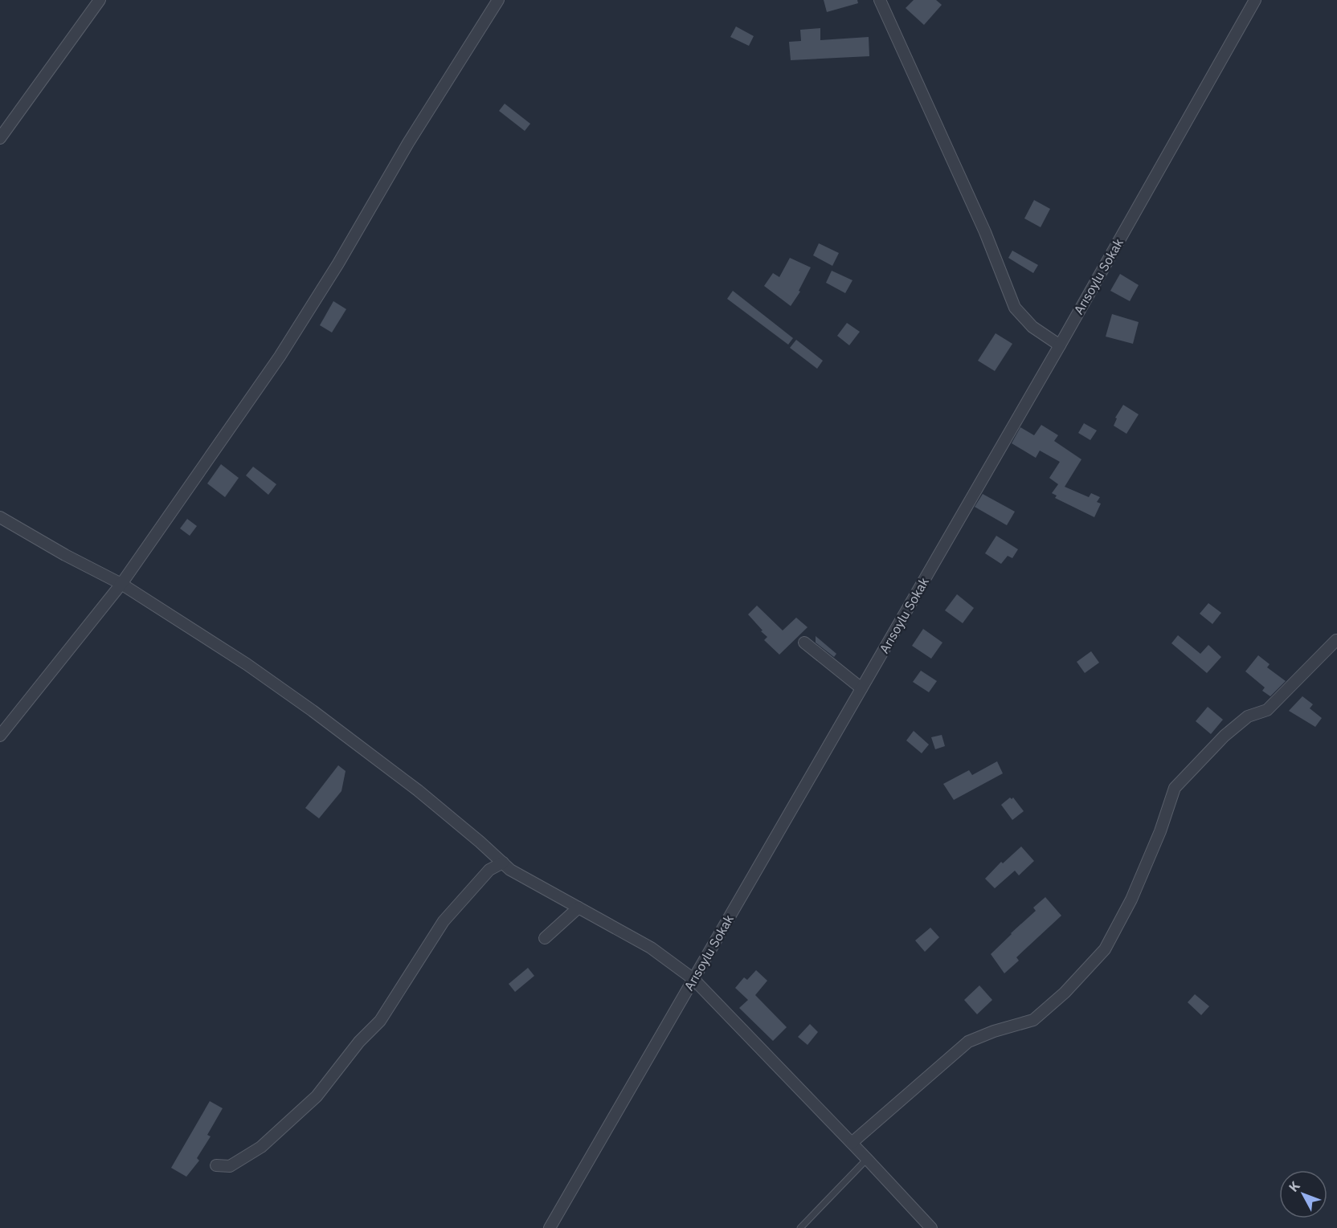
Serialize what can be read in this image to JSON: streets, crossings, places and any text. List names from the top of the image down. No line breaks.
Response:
{"streets":{"street":["Arısoylu Sokak"]},"north":"top left"}
